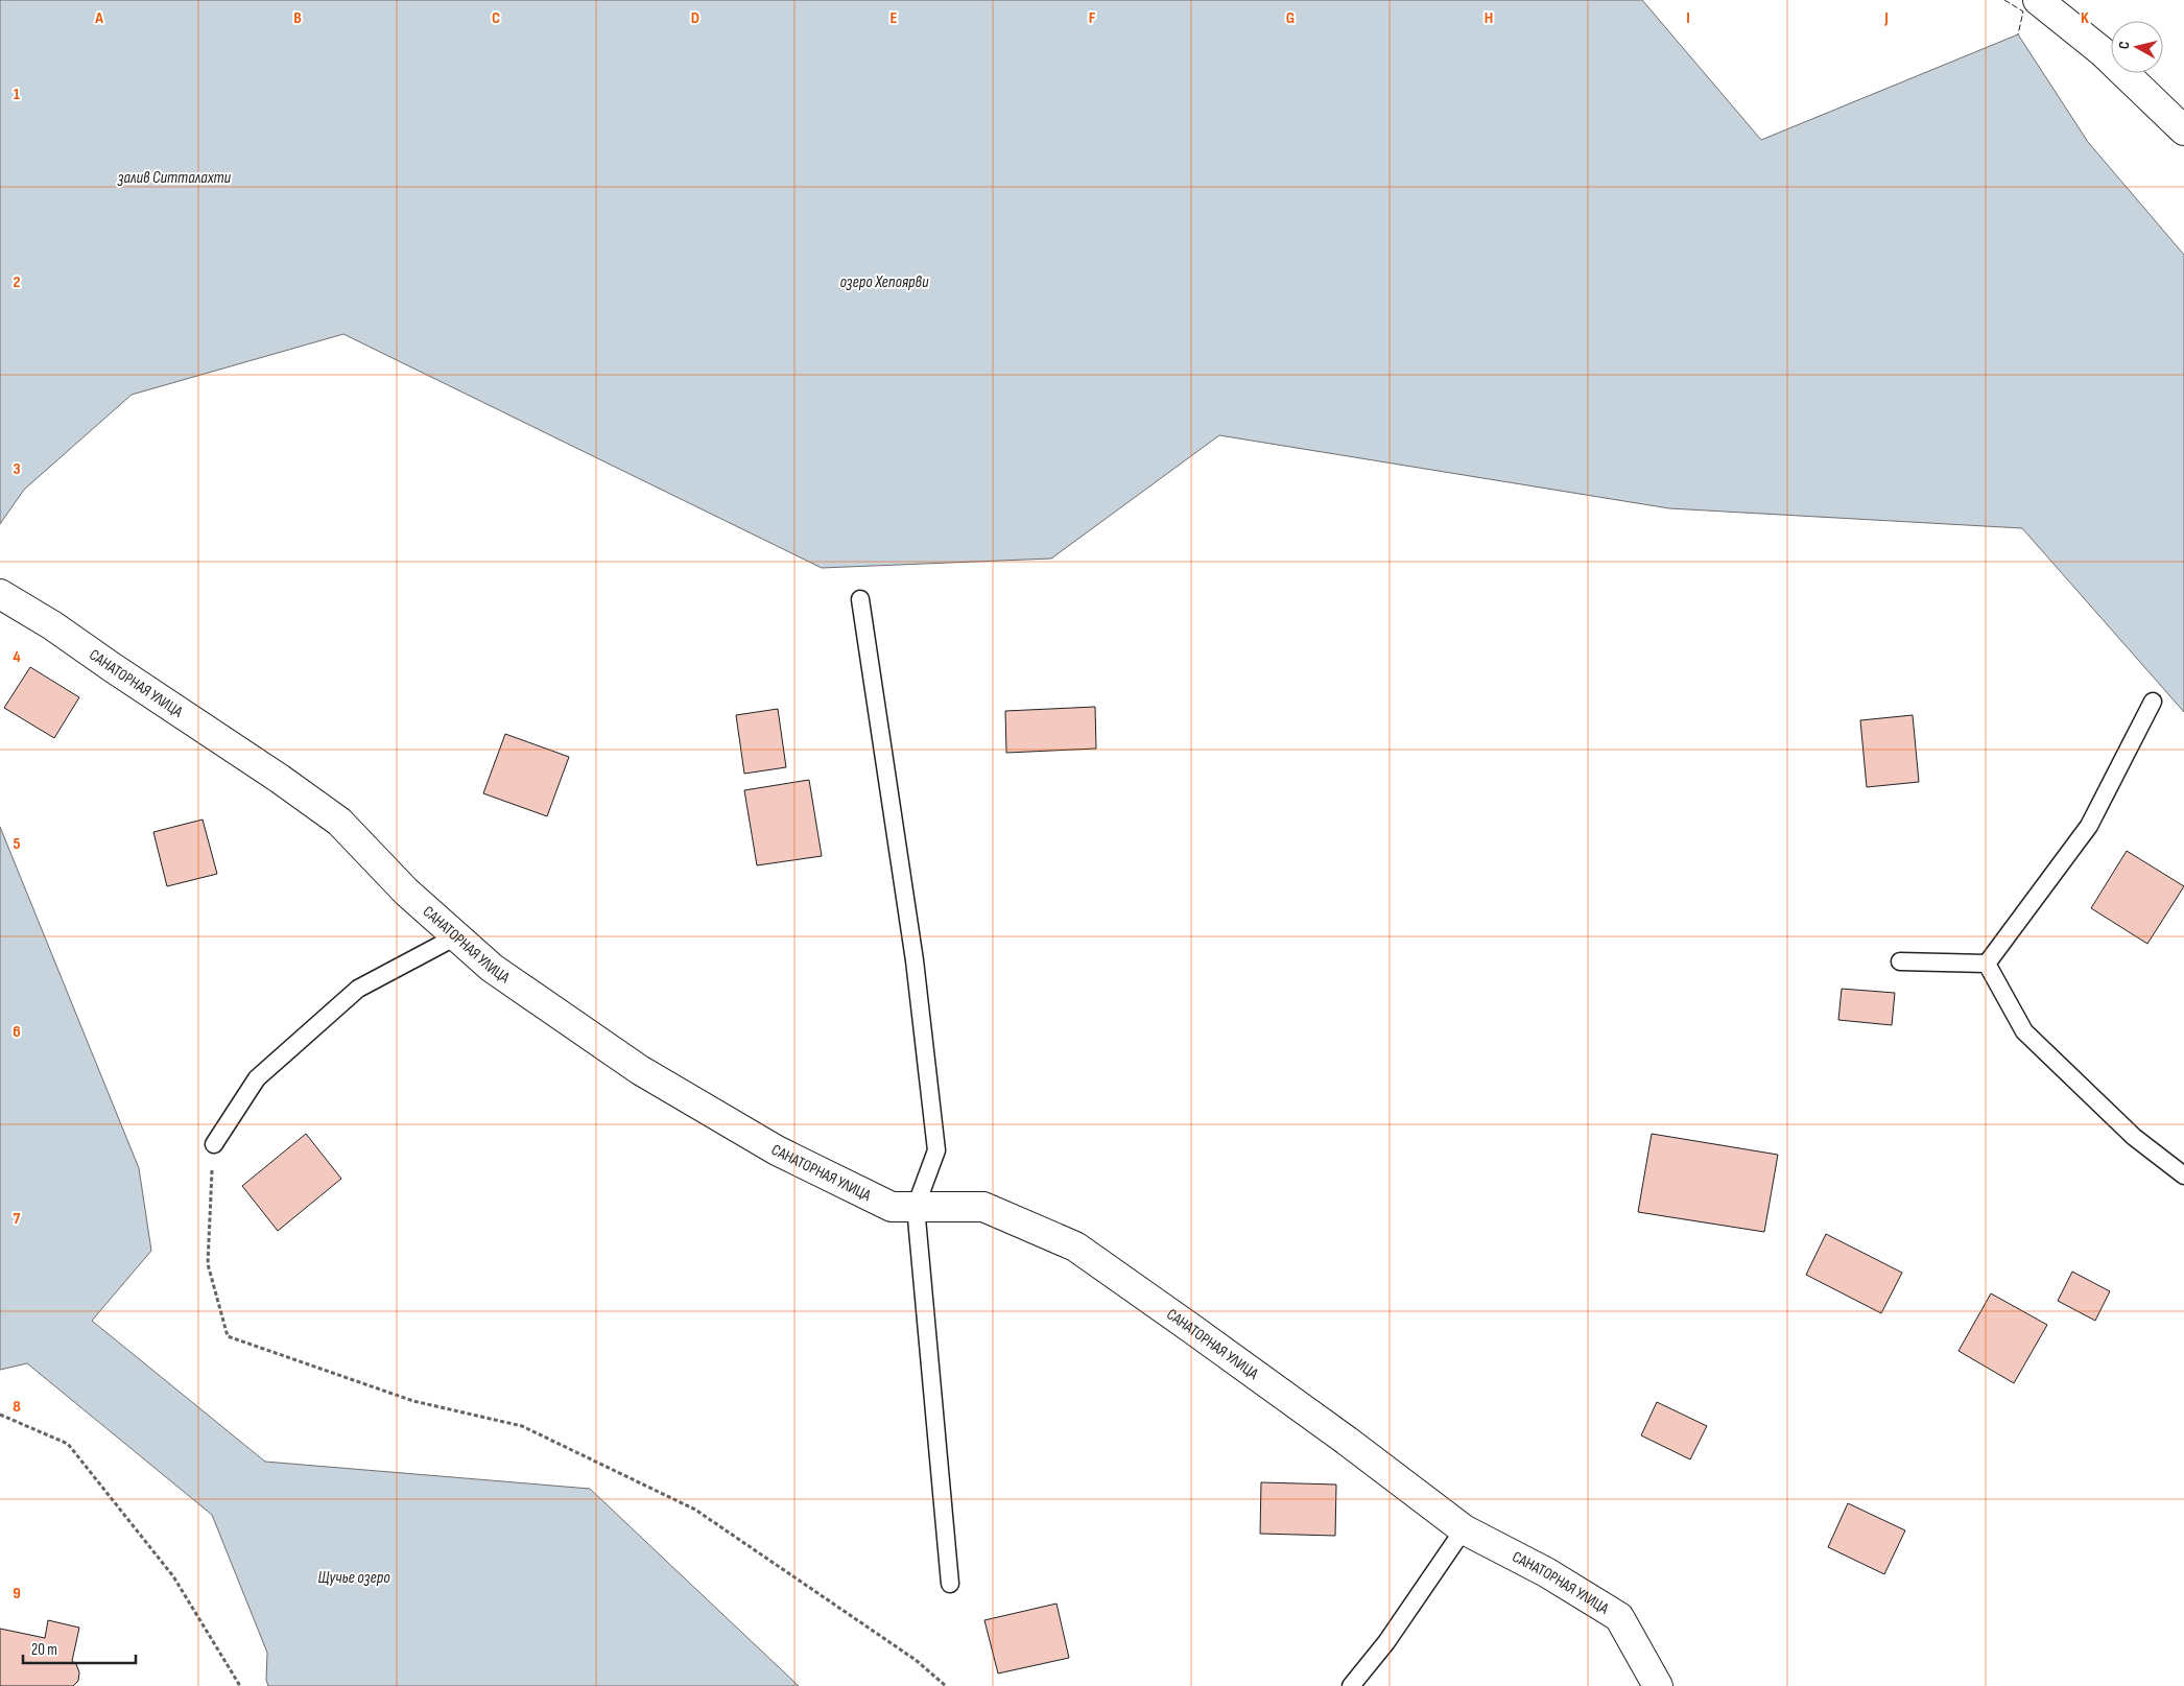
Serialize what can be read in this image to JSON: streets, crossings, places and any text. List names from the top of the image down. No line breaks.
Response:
{"streets":{"street":["САНАТОРНАЯ УЛИЦА"]},"water":["залив Ситталахти","озеро Хепоярви","Щучье озеро"],"scale_bar":"20 m","north":"left","grid":{"columns":["A","B","C","D","E","F","G","H","I","J","K"],"rows":["1","2","3","4","5","6","7","8","9"]}}
